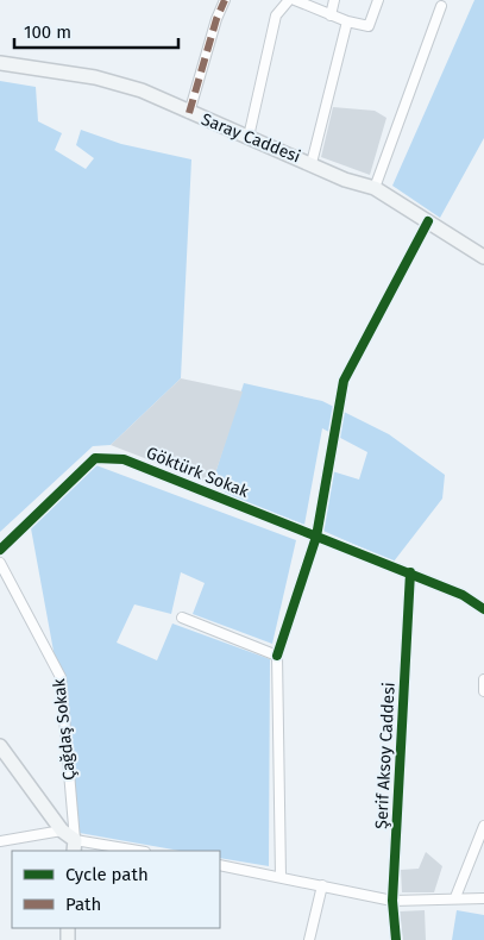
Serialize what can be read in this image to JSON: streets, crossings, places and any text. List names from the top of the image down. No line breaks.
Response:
{"streets":{"main road":["Saray Caddesi"],"street":["Göktürk Sokak","Çağdaş Sokak","Şerif Aksoy Caddesi"]},"crossings":[["Göktürk Sokak","Şerif Aksoy Caddesi"]],"legend":["Cycle path","Path"],"scale_bar":"100 m"}
